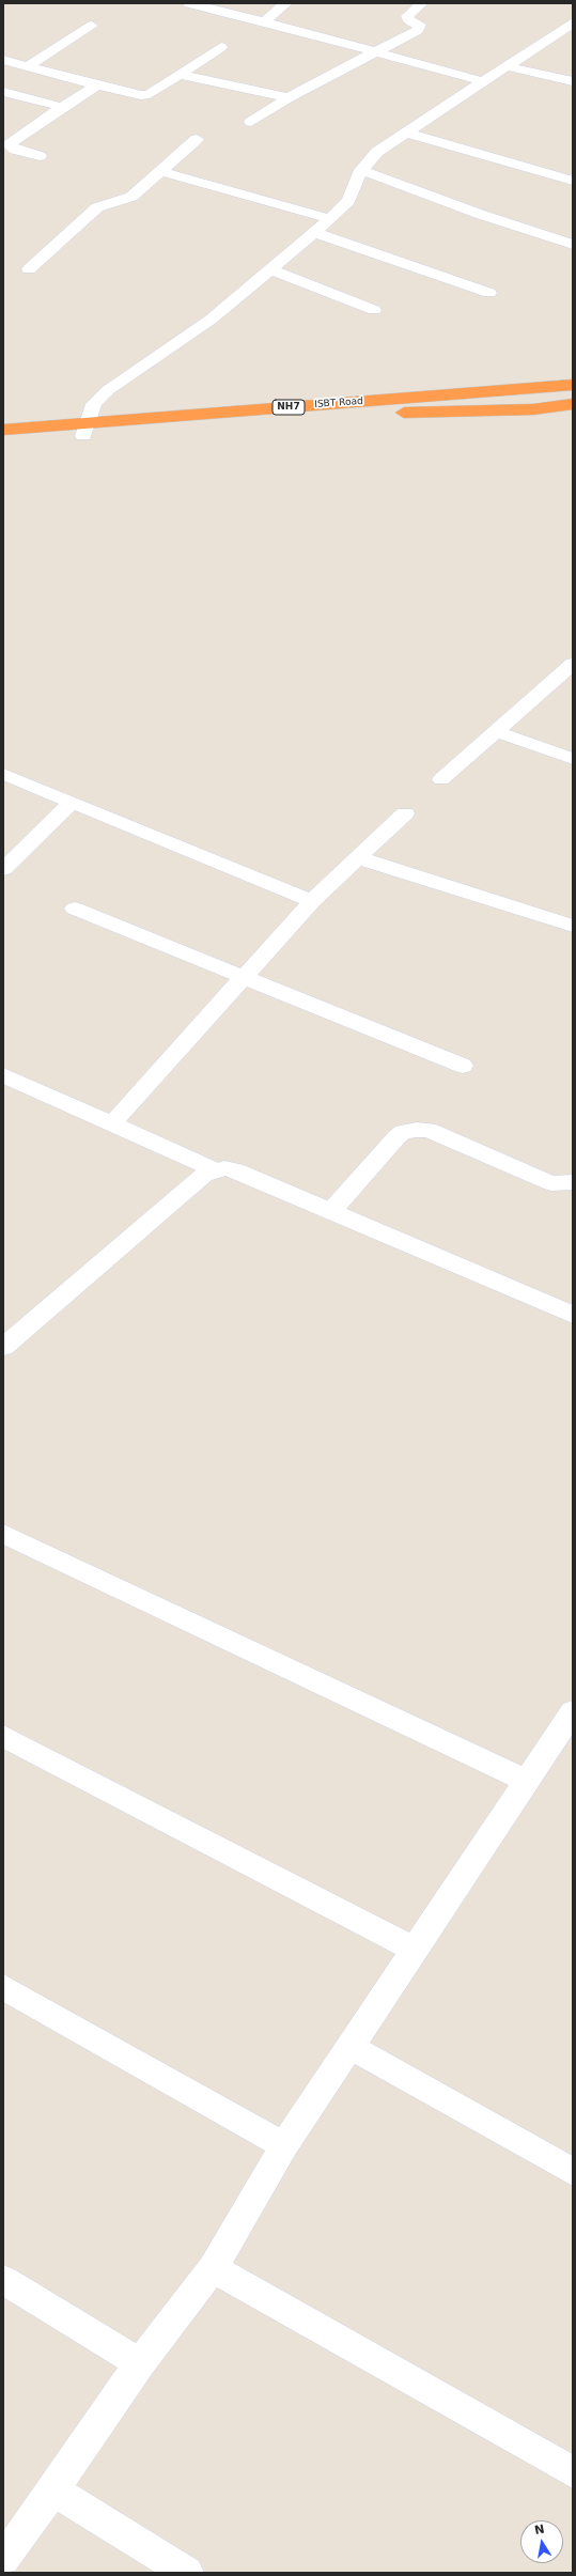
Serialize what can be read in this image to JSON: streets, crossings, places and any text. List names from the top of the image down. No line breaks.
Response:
{"streets":{"highway":["ISBT Road","NH7"]},"crossings":[["ISBT Road","NH7"]],"north":"top"}
